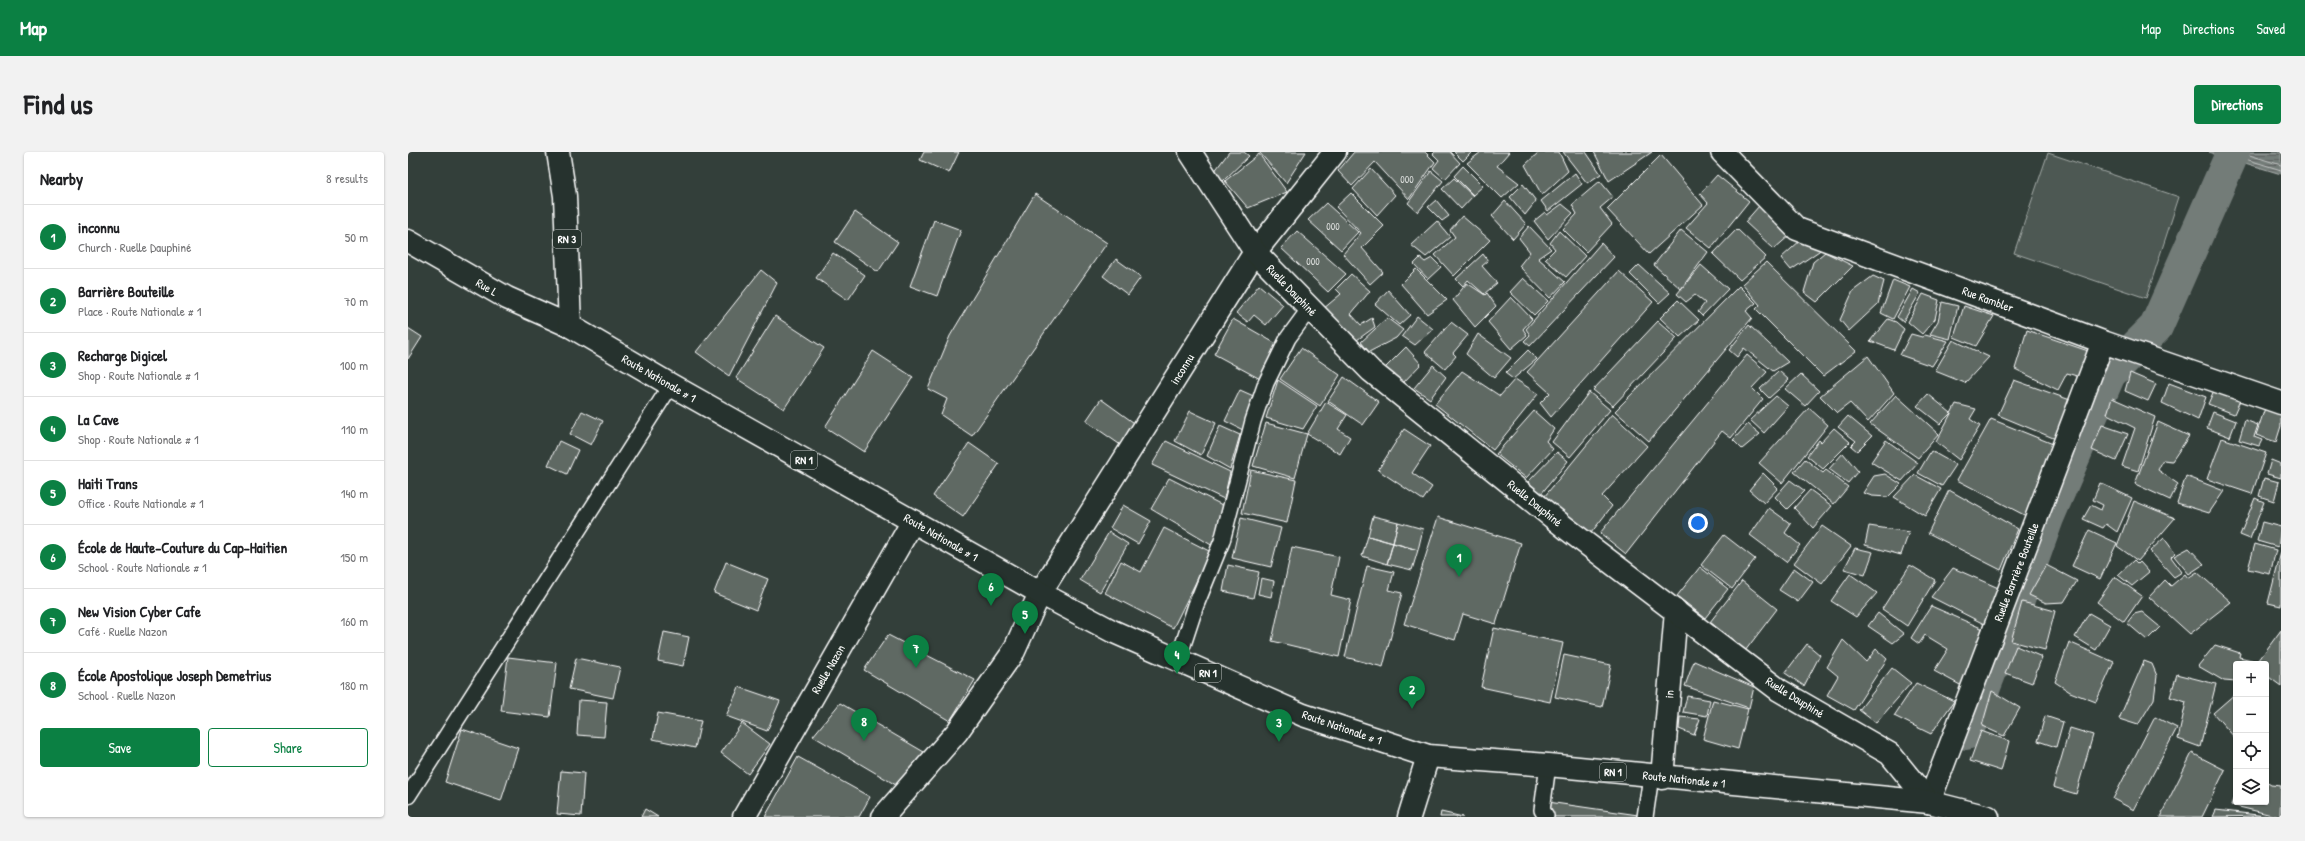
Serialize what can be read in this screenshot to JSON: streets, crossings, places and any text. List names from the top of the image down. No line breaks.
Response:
{"streets":{"street":["RN 3","Rue L","Ruelle Dauphiné","Rue Rambler","inconnu","Route Nationale # 1","RN 1","Ruelle Barrière Bouteille","Ruelle Nazon","in"]},"crossings":[["RN 3","Rue L"],["RN 3","Route Nationale # 1"],["Rue L","Route Nationale # 1"],["Ruelle Dauphiné","inconnu"],["Ruelle Dauphiné","Route Nationale # 1"],["Ruelle Dauphiné","Ruelle Barrière Bouteille"],["Ruelle Dauphiné","in"],["Rue Rambler","Ruelle Barrière Bouteille"],["inconnu","Route Nationale # 1"],["Route Nationale # 1","Ruelle Barrière Bouteille"],["Route Nationale # 1","Ruelle Nazon"],["Route Nationale # 1","in"]],"house_numbers":["000","000","000"],"page":{"header":"Map","nav":["Map","Directions","Saved"],"title":"Find us","buttons":["Directions",["Save","Share"]],"heading":["Nearby","8 results"],"list":[{"mark":"1","name":"inconnu","note":"Church · Ruelle Dauphiné","value":"50 m"},{"mark":"2","name":"Barrière Bouteille","note":"Place · Route Nationale # 1","value":"70 m"},{"mark":"3","name":"Recharge Digicel","note":"Shop · Route Nationale # 1","value":"100 m"},{"mark":"4","name":"La Cave","note":"Shop · Route Nationale # 1","value":"110 m"},{"mark":"5","name":"Haiti Trans","note":"Office · Route Nationale # 1","value":"140 m"},{"mark":"6","name":"École de Haute-Couture du Cap-Haitien","note":"School · Route Nationale # 1","value":"150 m"},{"mark":"7","name":"New Vision Cyber Cafe","note":"Café · Ruelle Nazon","value":"160 m"},{"mark":"8","name":"École Apostolique Joseph Demetrius","note":"School · Ruelle Nazon","value":"180 m"}],"pins":["1","6","5","7","4","2","8","3"],"map_buttons":["+","−"]}}
